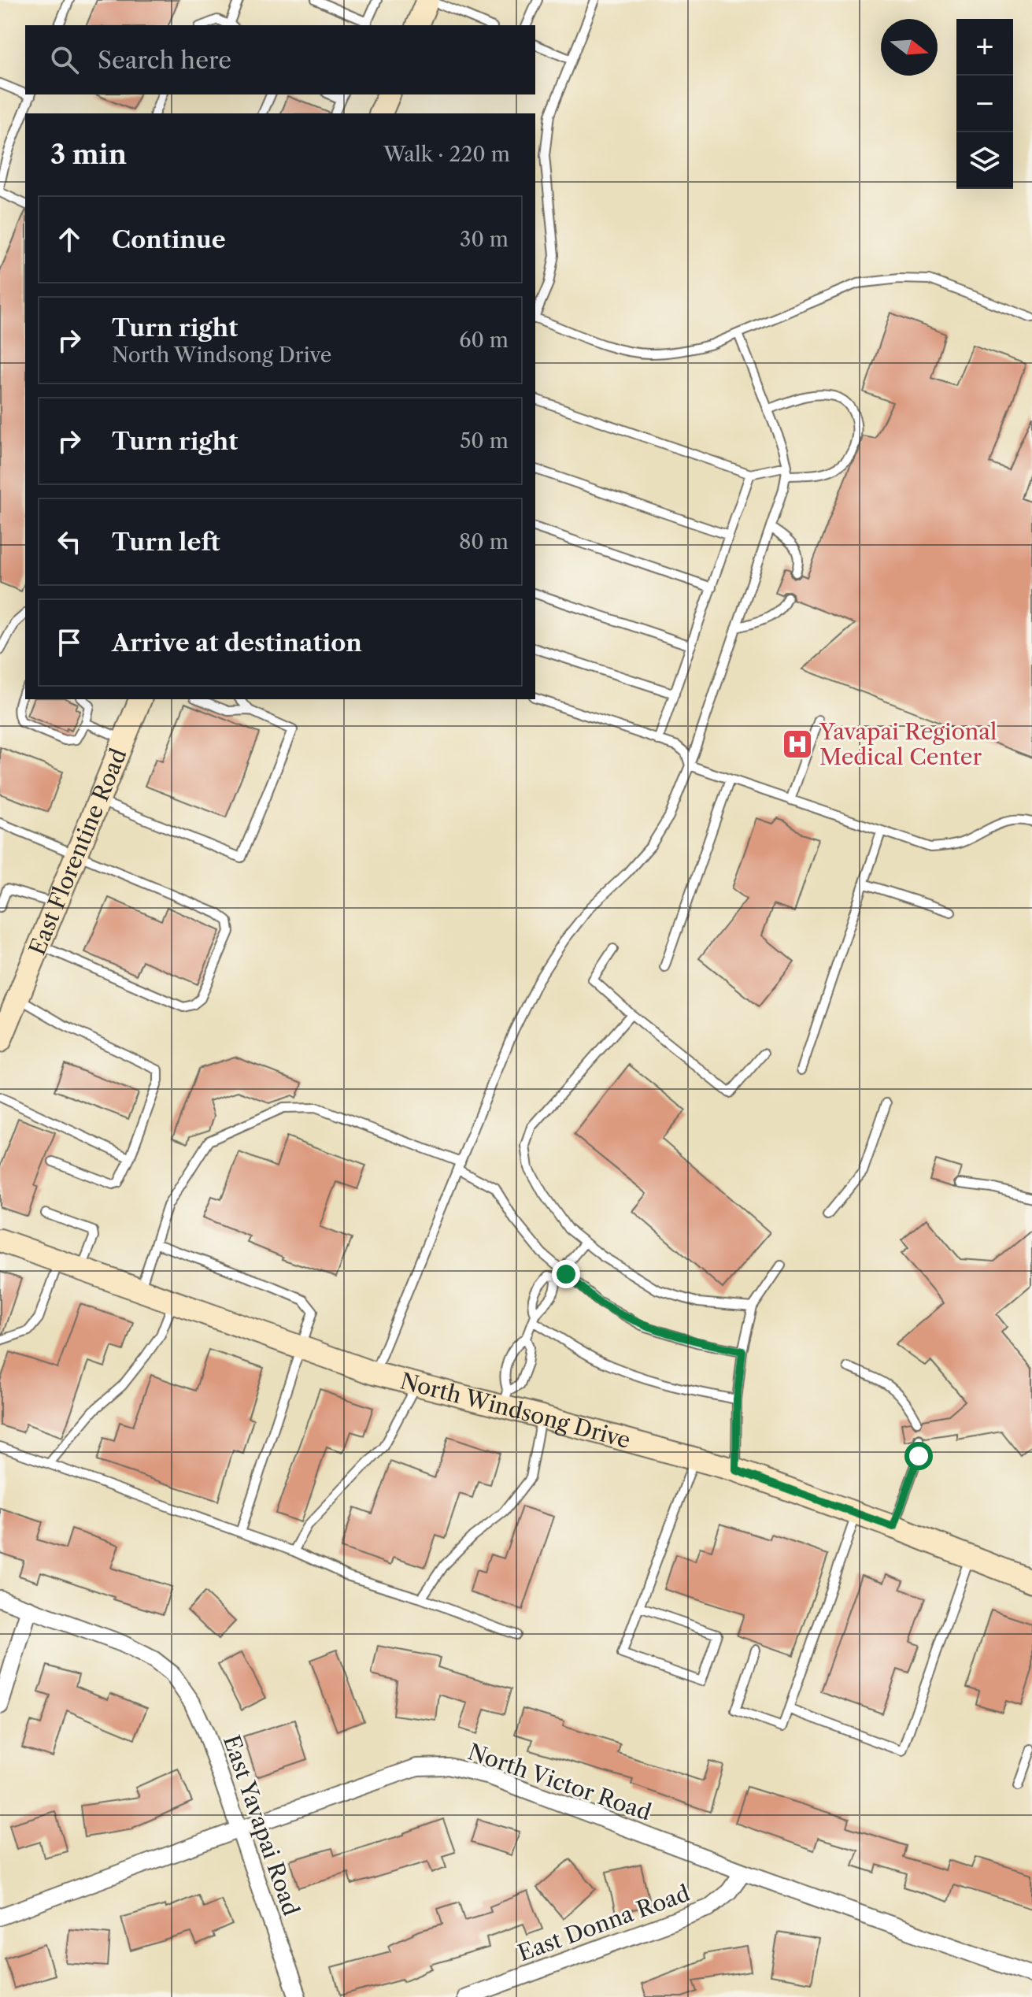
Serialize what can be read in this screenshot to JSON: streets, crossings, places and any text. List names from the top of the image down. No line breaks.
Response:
{"streets":{"street":["East Florentine Road","North Windsong Drive","North Victor Road","East Yavapai Road","East Donna Road"]},"crossings":[["North Victor Road","East Yavapai Road"],["North Victor Road","East Donna Road"]],"places":{"hospital":["Yavapai Regional Medical Center"]},"north":"right","page":{"map_buttons":["+","−"],"search":"Search here","heading":["3 min","Walk · 220 m"],"list":[["Continue","30 m"],["Turn right","North Windsong Drive","60 m"],["Turn right","50 m"],["Turn left","80 m"],"Arrive at destination"]}}
